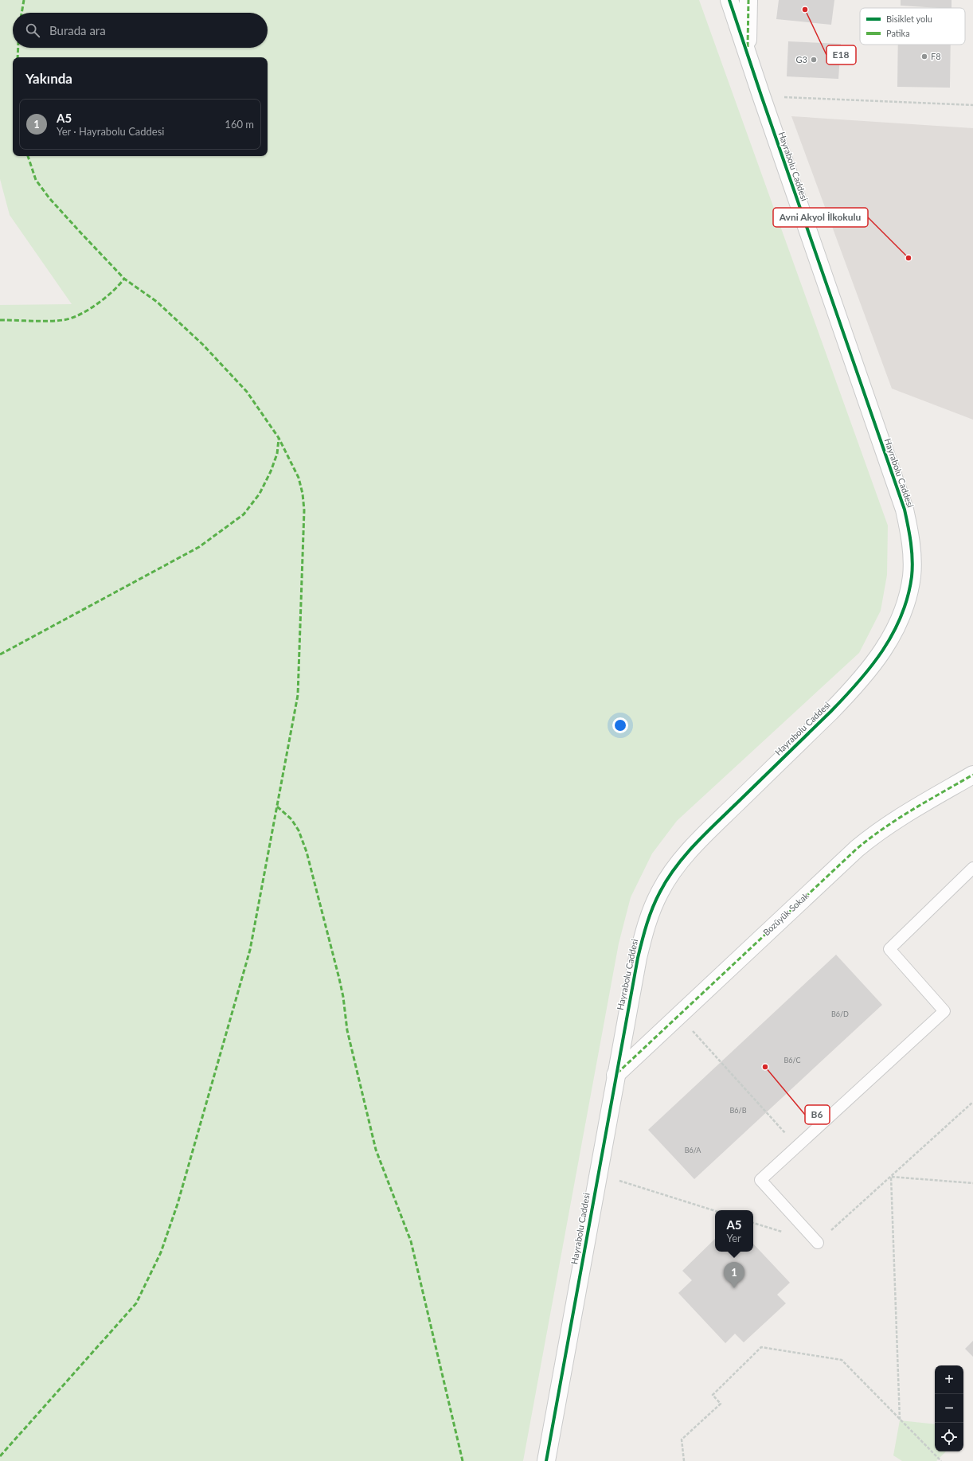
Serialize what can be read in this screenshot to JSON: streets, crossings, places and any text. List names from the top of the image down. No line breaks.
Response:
{"streets":{"street":["Hayrabolu Caddesi","Bozüyük Sokak"]},"crossings":[["Hayrabolu Caddesi","Bozüyük Sokak"]],"places":["E18","F8","G3","Avni Akyol İlkokulu","B6"],"house_numbers":["B6/D","B6/C","B6/B","B6/A"],"legend":["Bisiklet yolu","Patika"],"page":{"search":"Burada ara","heading":"Yakında","list":[{"mark":"1","name":"A5","note":"Yer · Hayrabolu Caddesi","value":"160 m"}],"popup":["A5","Yer"],"pins":"1","map_buttons":["+","−"]}}
